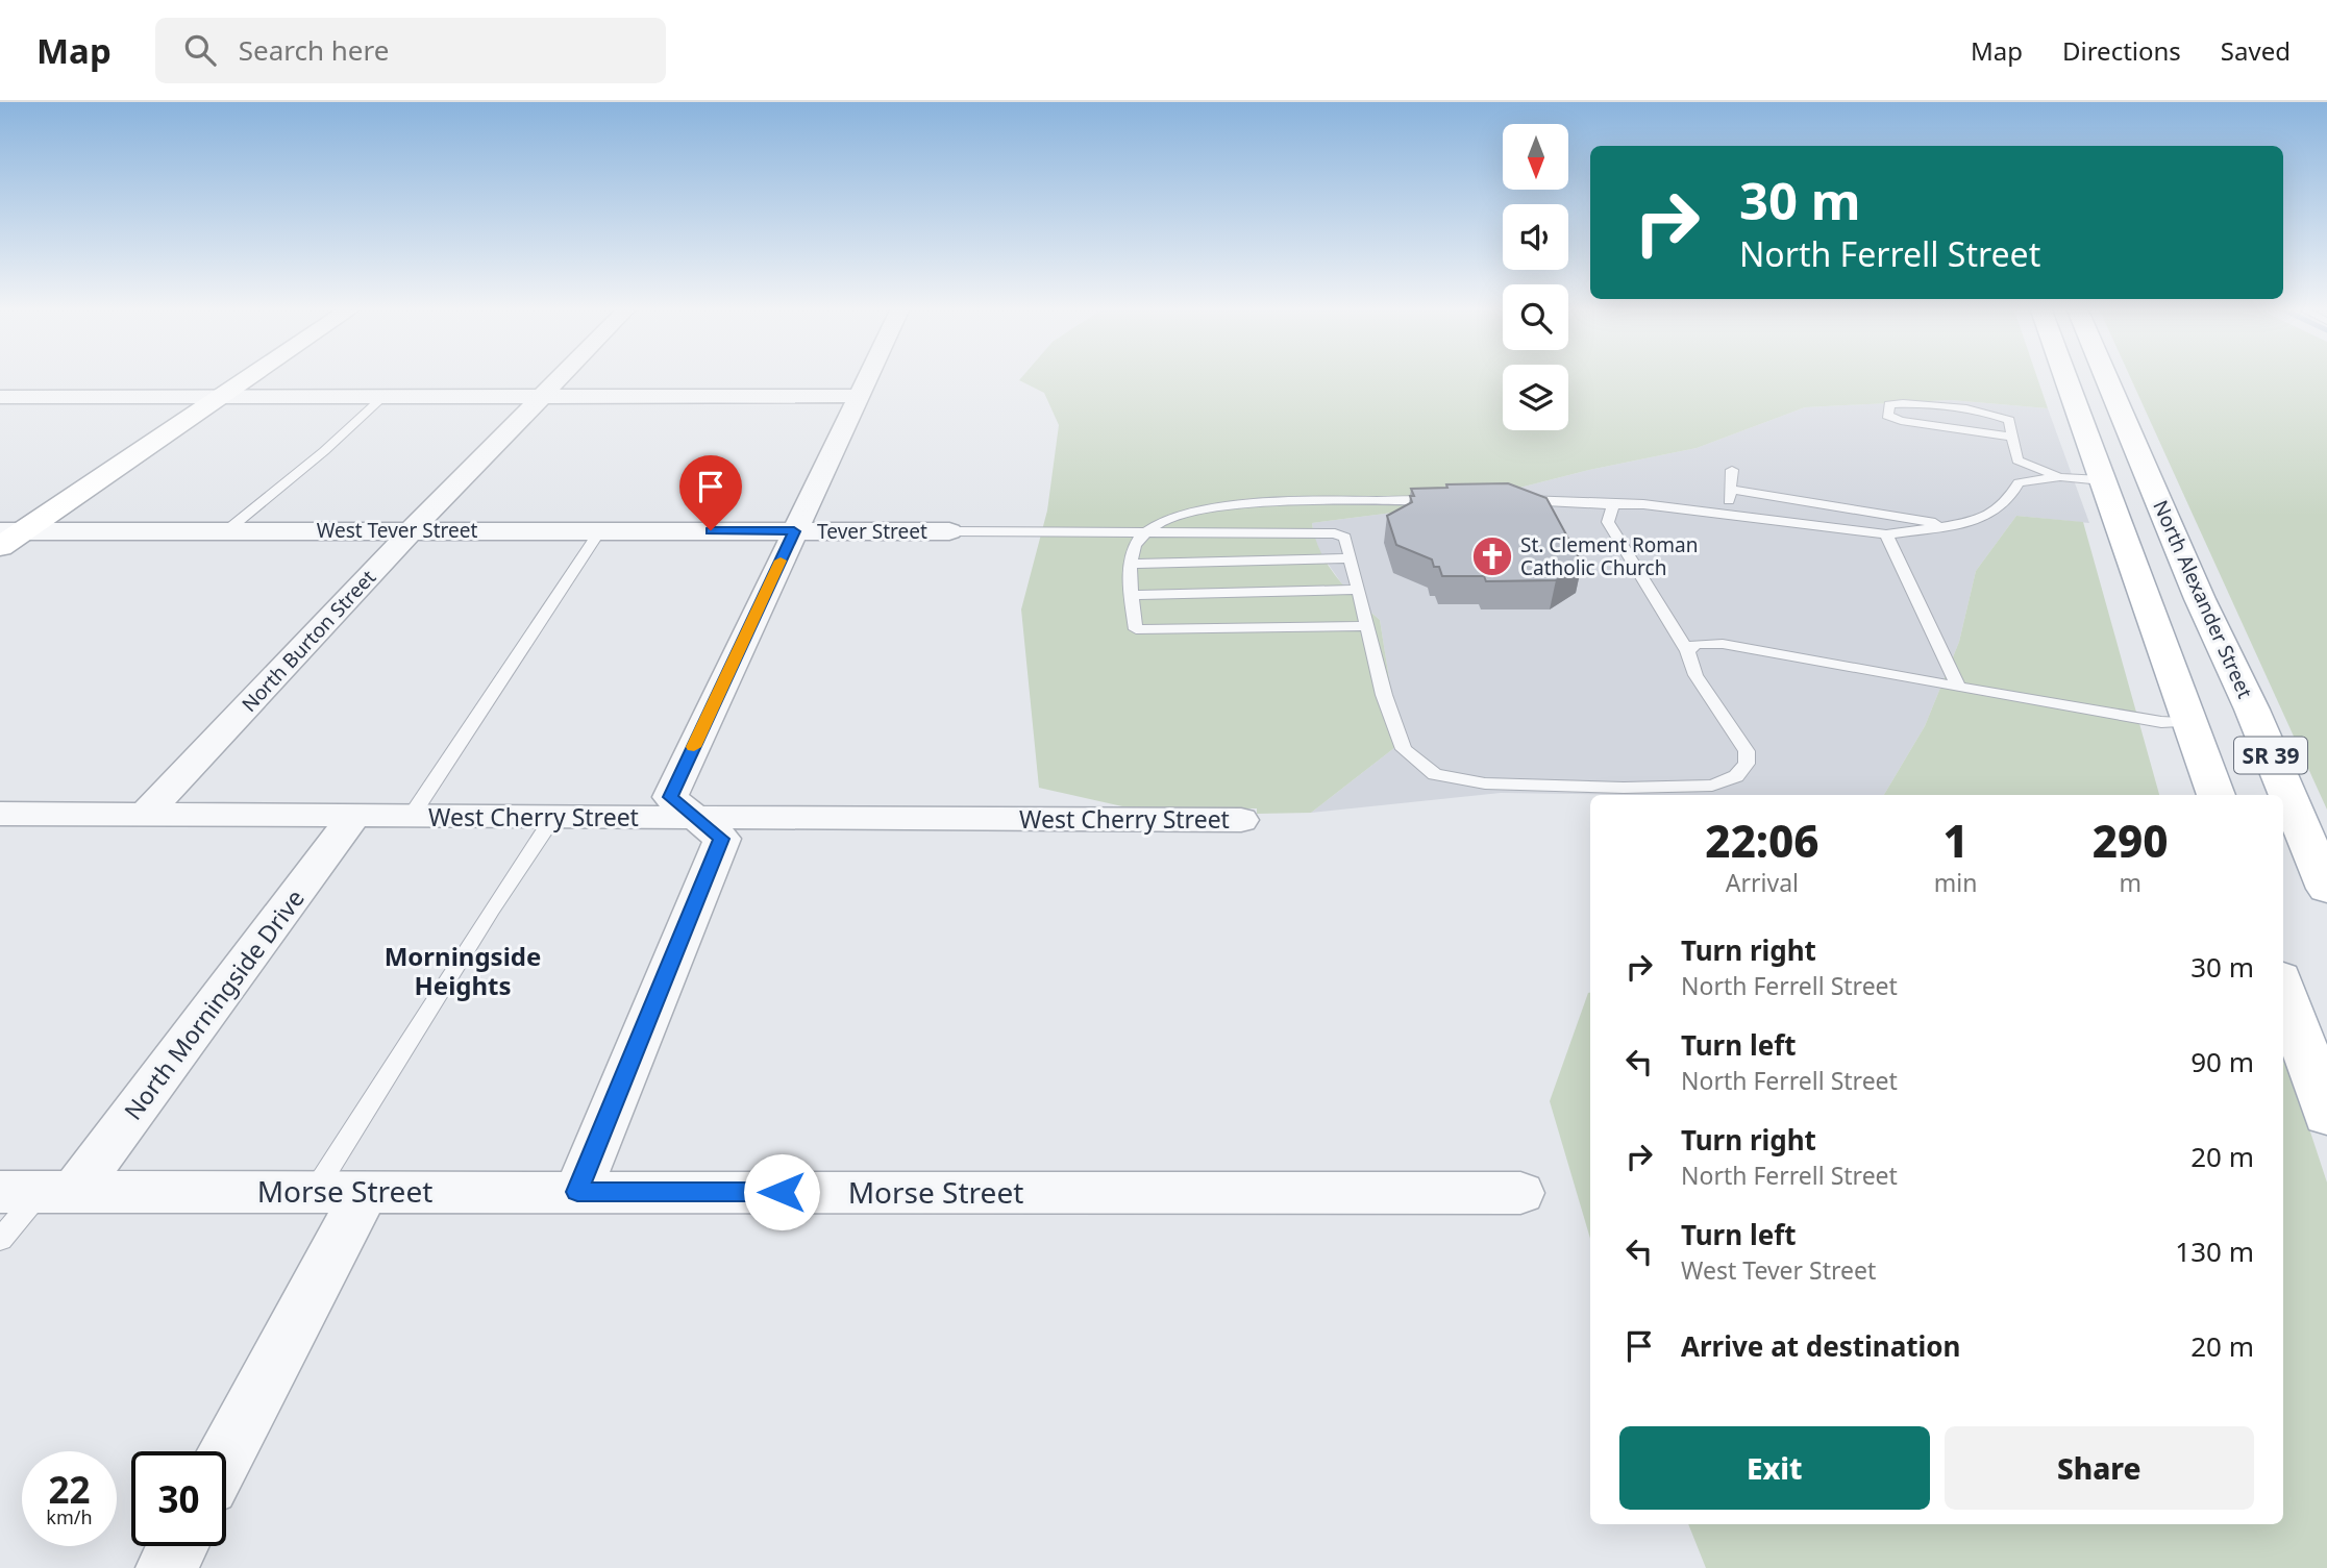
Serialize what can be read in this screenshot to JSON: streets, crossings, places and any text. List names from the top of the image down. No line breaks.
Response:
{"streets":{"main road":["North Alexander Street","SR 39"],"street":["West Tever Street","Tever Street","North Burton Street","West Cherry Street","North Morningside Drive","Morse Street"]},"crossings":[["West Tever Street","Tever Street"],["West Tever Street","North Burton Street"],["North Burton Street","West Cherry Street"],["West Cherry Street","North Morningside Drive"],["North Morningside Drive","Morse Street"]],"districts":["Morningside Heights"],"places":{"church":["St. Clement Roman Catholic Church"]},"north":"bottom","page":{"header":"Map","search":"Search here","nav":["Map","Directions","Saved"],"turn":["30 m","North Ferrell Street"],"eta":["22:06","Arrival","1","min","290","m"],"list":[{"name":"Turn right","note":"North Ferrell Street","value":"30 m"},{"name":"Turn left","note":"North Ferrell Street","value":"90 m"},{"name":"Turn right","note":"North Ferrell Street","value":"20 m"},{"name":"Turn left","note":"West Tever Street","value":"130 m"},{"name":"Arrive at destination","value":"20 m"}],"buttons":["Exit","Share"],"speed":"22 km/h","limit":"30"}}
